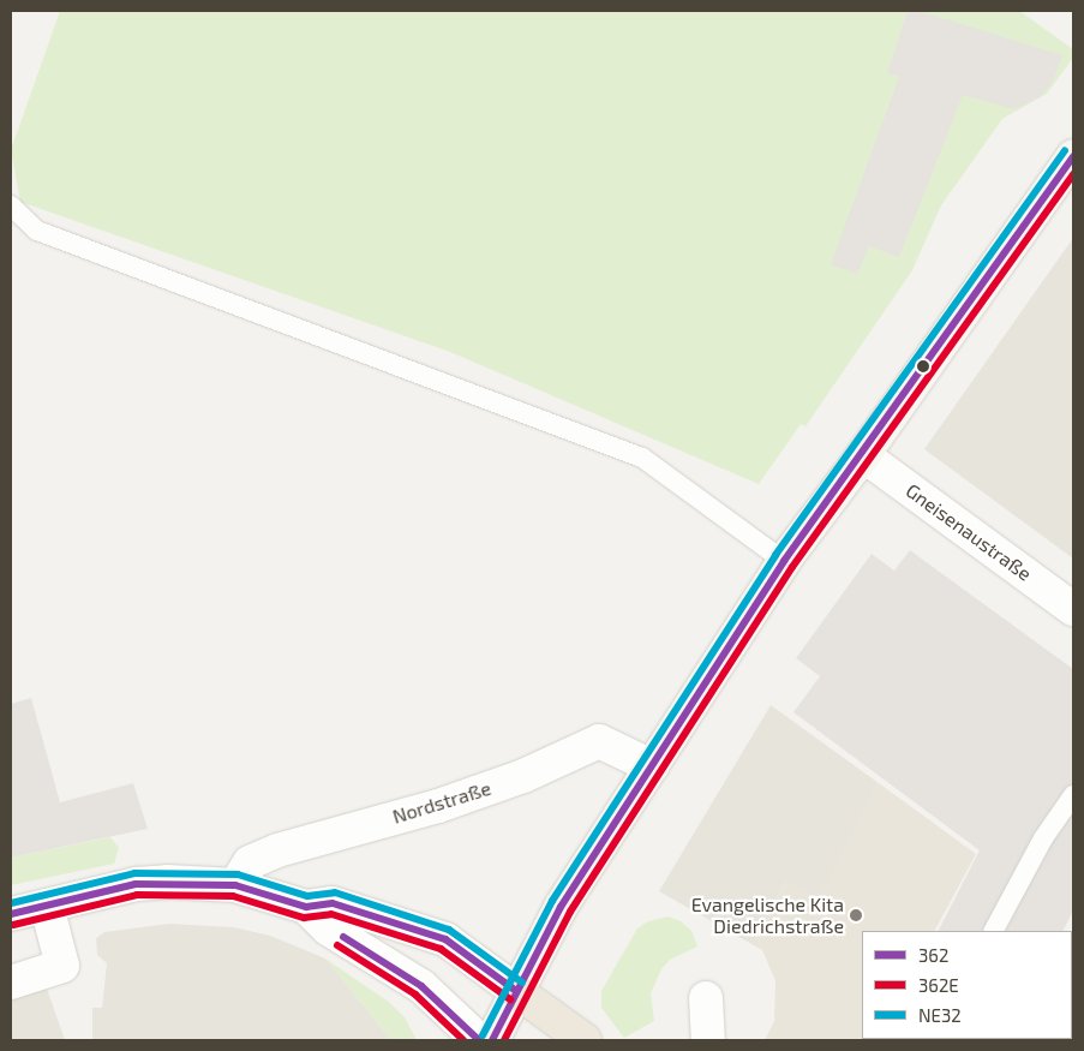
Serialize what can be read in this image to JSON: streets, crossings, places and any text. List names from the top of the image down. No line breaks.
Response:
{"streets":{"street":["Gneisenaustraße","Nordstraße"]},"places":["Evangelische Kita Diedrichstraße"],"lines":["transit line NE32","transit line 362","transit line 362E"],"legend":["362","362E","NE32"]}
